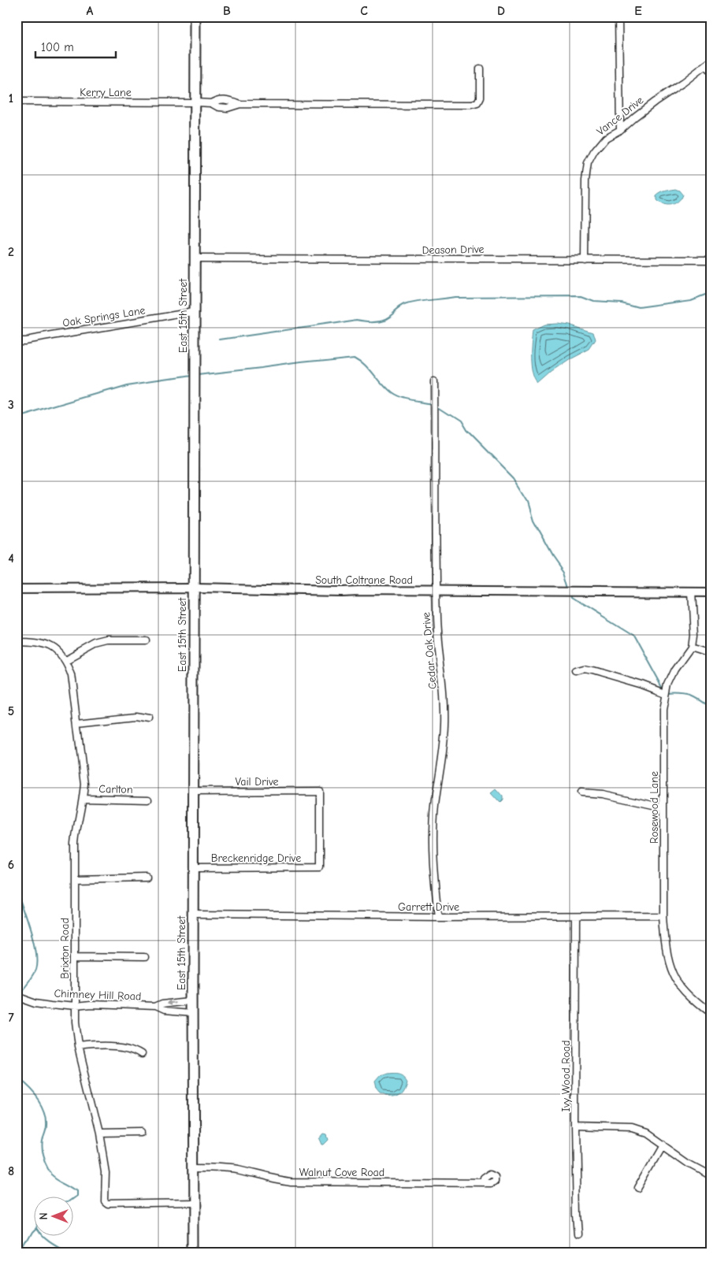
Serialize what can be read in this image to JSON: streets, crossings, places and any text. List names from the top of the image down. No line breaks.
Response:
{"streets":{"main road":["East 15th Street","South Coltrane Road"],"street":["Kerry Lane","Vance Drive","Deason Drive","Oak Springs Lane","Cedar Oak Drive","Vail Drive","Carlton","Rosewood Lane","Breckenridge Drive","Garrett Drive","Brixton Road","Chimney Hill Road","Ivy Wood Road","Walnut Cove Road"]},"crossings":[["Kerry Lane","East 15th Street"],["Vance Drive","Deason Drive"],["Deason Drive","East 15th Street"],["East 15th Street","Oak Springs Lane"],["East 15th Street","South Coltrane Road"],["East 15th Street","Vail Drive"],["East 15th Street","Breckenridge Drive"],["East 15th Street","Garrett Drive"],["East 15th Street","Brixton Road"],["East 15th Street","Walnut Cove Road"],["South Coltrane Road","Cedar Oak Drive"],["Cedar Oak Drive","Garrett Drive"],["Vail Drive","Breckenridge Drive"],["Carlton","Brixton Road"],["Rosewood Lane","Garrett Drive"],["Garrett Drive","Ivy Wood Road"],["Brixton Road","Chimney Hill Road"]],"scale_bar":"100 m","north":"left","grid":{"columns":["A","B","C","D","E"],"rows":["1","2","3","4","5","6","7","8"]}}
